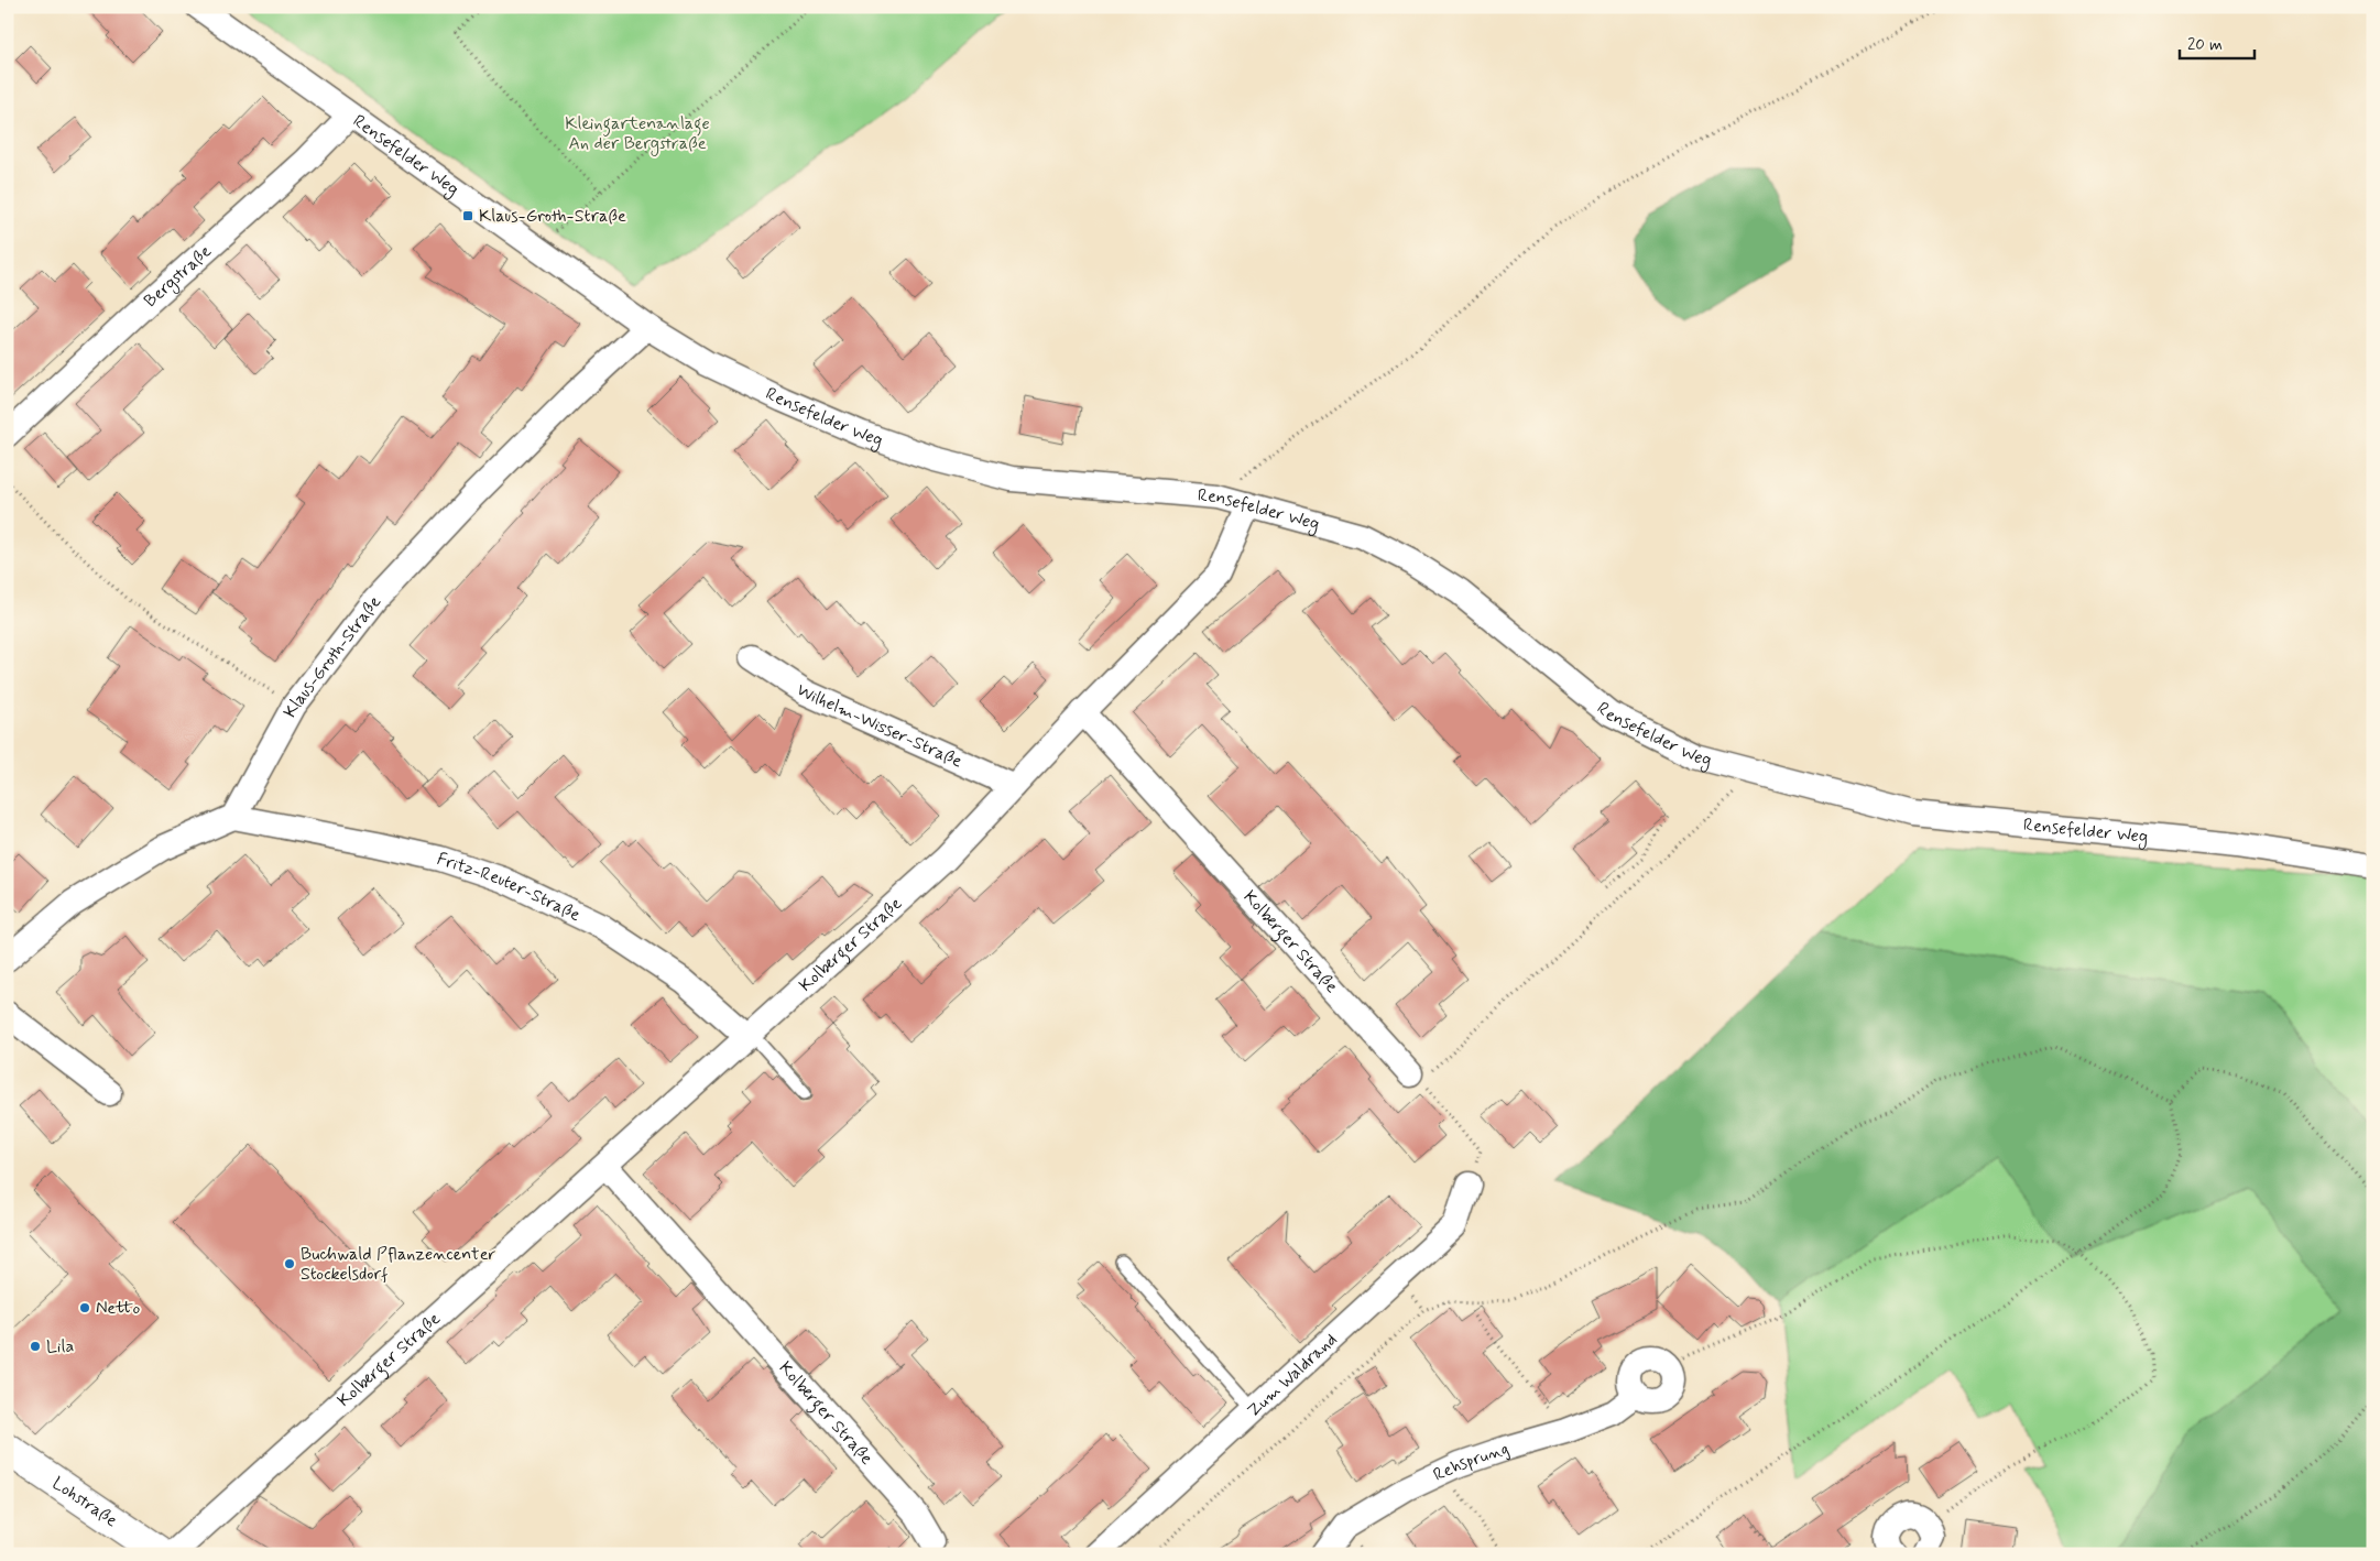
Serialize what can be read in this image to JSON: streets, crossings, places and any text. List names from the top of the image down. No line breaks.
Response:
{"streets":{"main road":["Lohstraße"],"street":["Rensefelder Weg","Bergstraße","Klaus-Groth-Straße","Wilhelm-Wisser-Straße","Fritz-Reuter-Straße","Kolberger Straße","Zum Waldrand","Rehsprung"]},"crossings":[["Rensefelder Weg","Bergstraße"],["Rensefelder Weg","Klaus-Groth-Straße"],["Rensefelder Weg","Kolberger Straße"],["Klaus-Groth-Straße","Fritz-Reuter-Straße"],["Wilhelm-Wisser-Straße","Kolberger Straße"],["Fritz-Reuter-Straße","Kolberger Straße"]],"parks":["Kleingartenanlage An der Bergstraße"],"places":{"transit":["Klaus-Groth-Straße"],"other":["Buchwald Pflanzencenter Stockelsdorf","Netto","Lila"]},"scale_bar":"20 m"}
